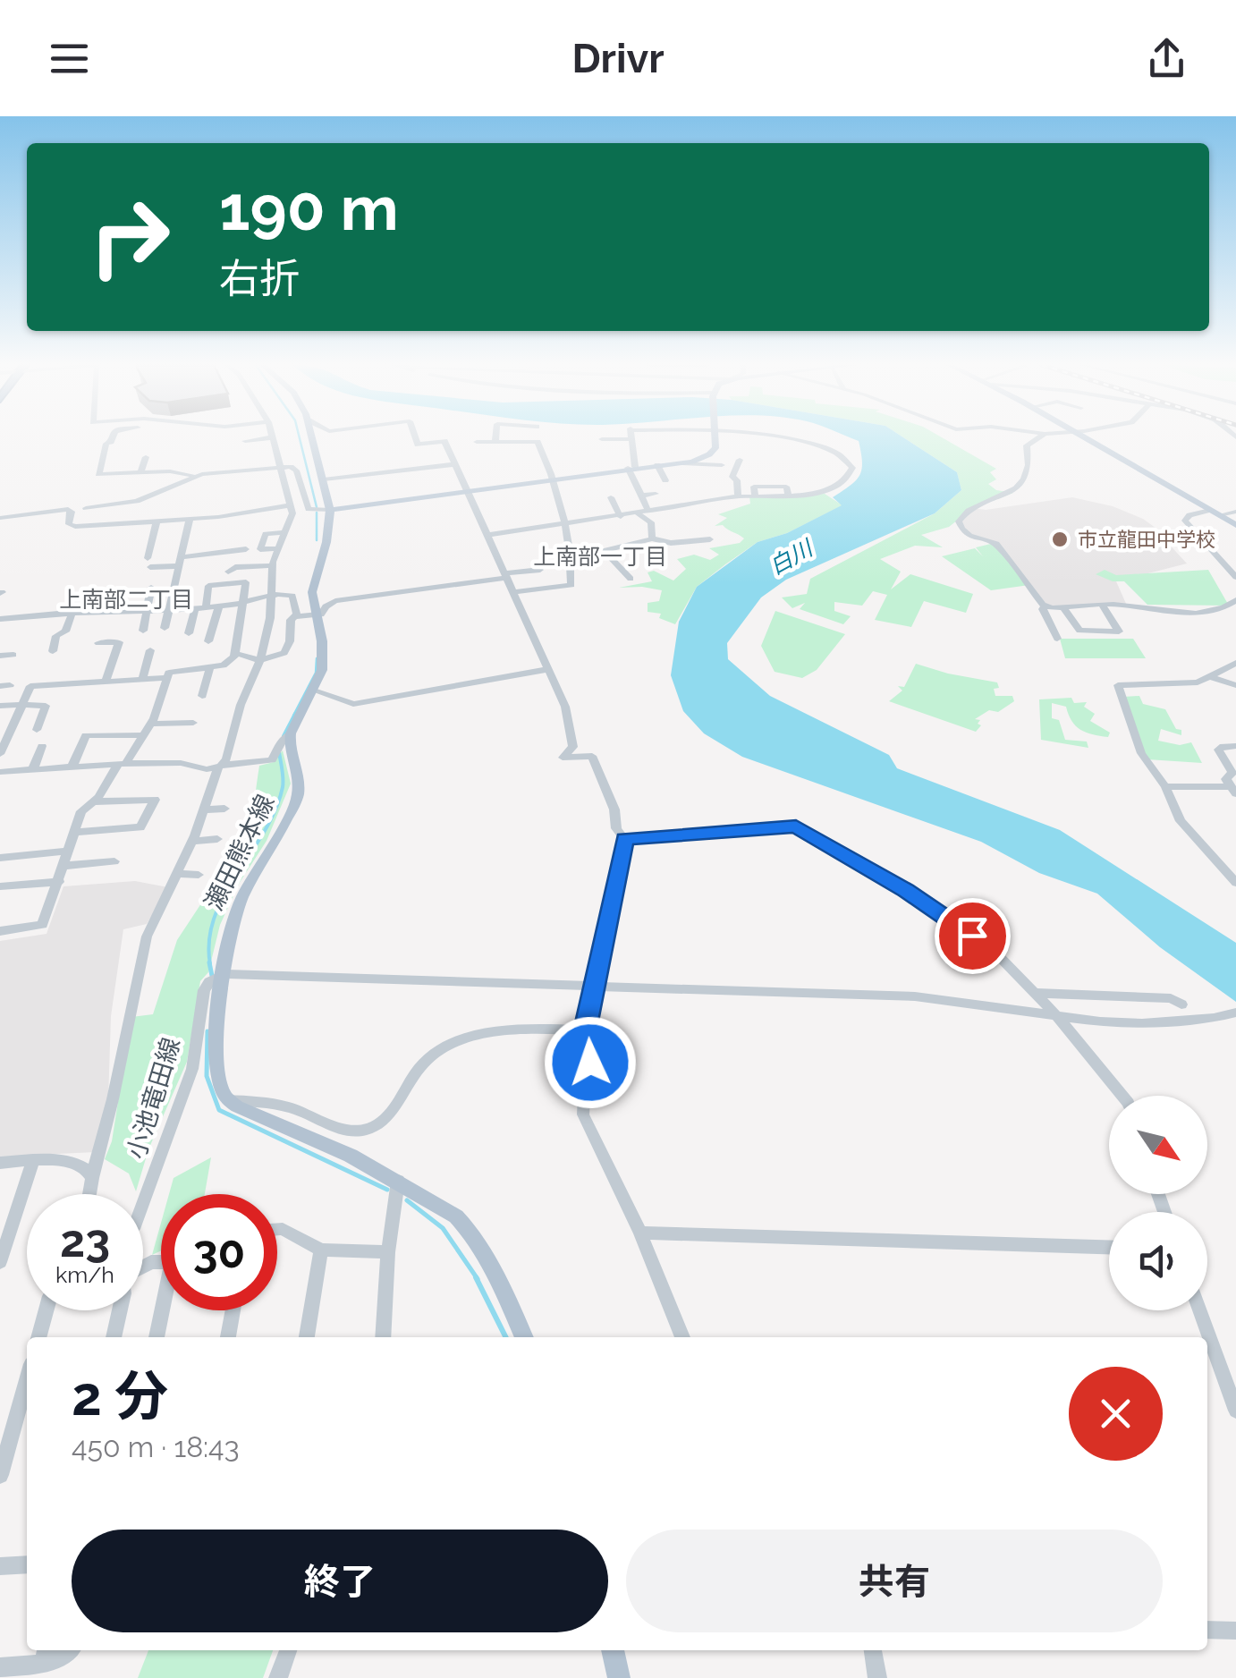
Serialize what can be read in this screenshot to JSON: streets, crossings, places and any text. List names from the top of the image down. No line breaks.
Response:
{"streets":{"main road":["瀬田熊本線"],"street":["小池竜田線"]},"crossings":[["瀬田熊本線","小池竜田線"]],"districts":["上南部一丁目","上南部二丁目"],"water":["白川"],"places":["市立龍田中学校"],"north":"bottom right","page":{"header":"Drivr","turn":["190 m","右折"],"speed":"23 km/h","limit":"30","heading":["2 分","450 m · 18:43"],"buttons":["終了","共有"]}}
